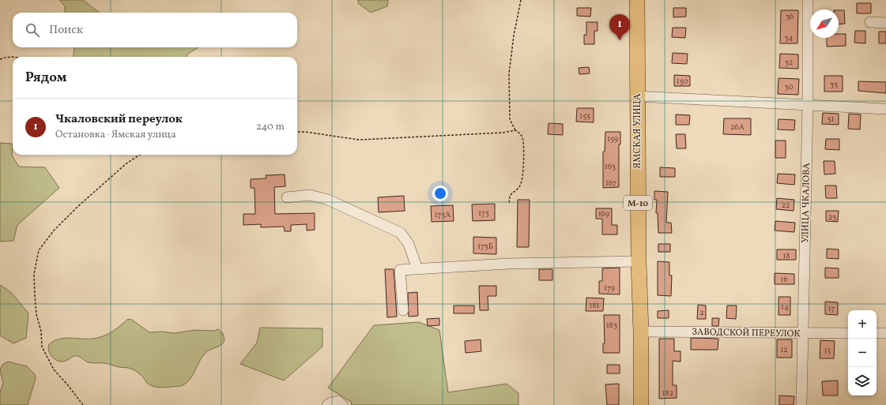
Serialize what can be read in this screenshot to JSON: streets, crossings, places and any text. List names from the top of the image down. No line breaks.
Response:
{"streets":{"highway":["ЯМСКАЯ УЛИЦА","М-10"],"street":["УЛИЦА ЧКАЛОВА","ЗАВОДСКОЙ ПЕРЕУЛОК"]},"crossings":[["ЯМСКАЯ УЛИЦА","ЗАВОДСКОЙ ПЕРЕУЛОК"],["УЛИЦА ЧКАЛОВА","ЗАВОДСКОЙ ПЕРЕУЛОК"]],"house_numbers":["36","34","32","150","33","30","155","31","26А","159","163","167","22","175","169","175А","23","173Б","18","16","179","181","14","17","2","183","12","15","182"],"north":"bottom left","page":{"search":"Поиск","pins":"1","heading":"Рядом","list":[{"mark":"1","name":"Чкаловский переулок","note":"Остановка · Ямская улица","value":"240 m"}],"map_buttons":["+","−"]}}
